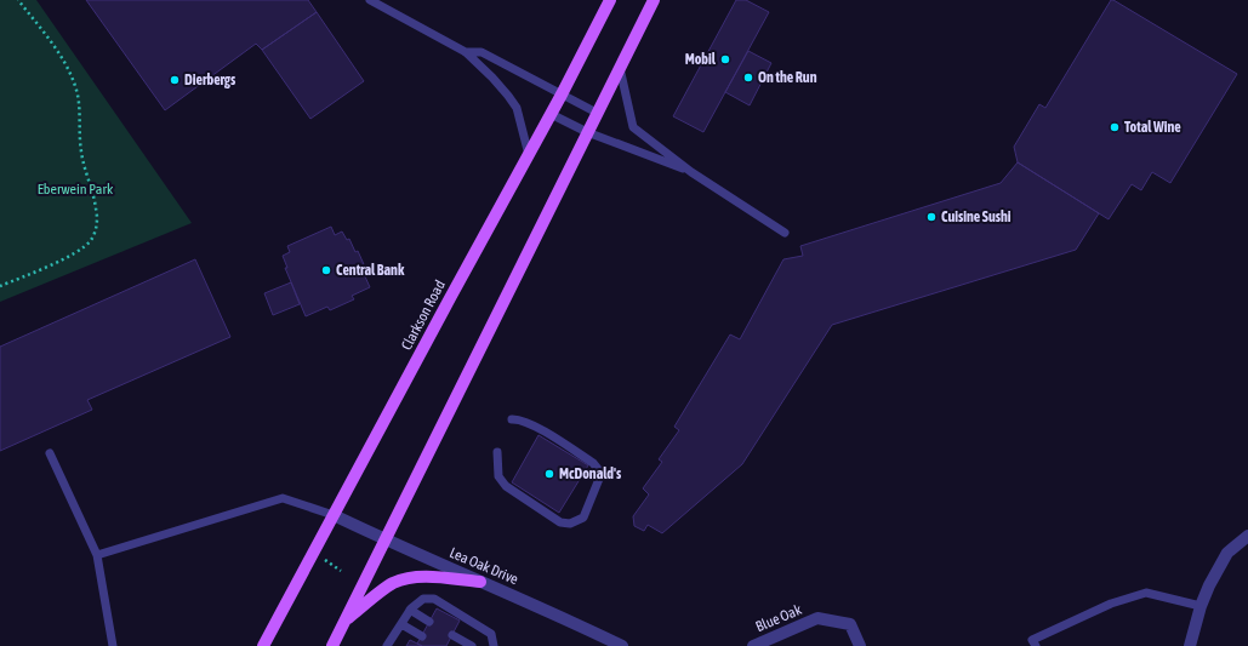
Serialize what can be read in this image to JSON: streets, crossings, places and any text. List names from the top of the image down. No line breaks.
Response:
{"streets":{"main road":["Clarkson Road"],"street":["Lea Oak Drive","Blue Oak"]},"crossings":[["Clarkson Road","Lea Oak Drive"]],"parks":["Eberwein Park"],"places":["Mobil","On the Run","Dierbergs","Total Wine","Cuisine Sushi","Central Bank","McDonald's"]}
